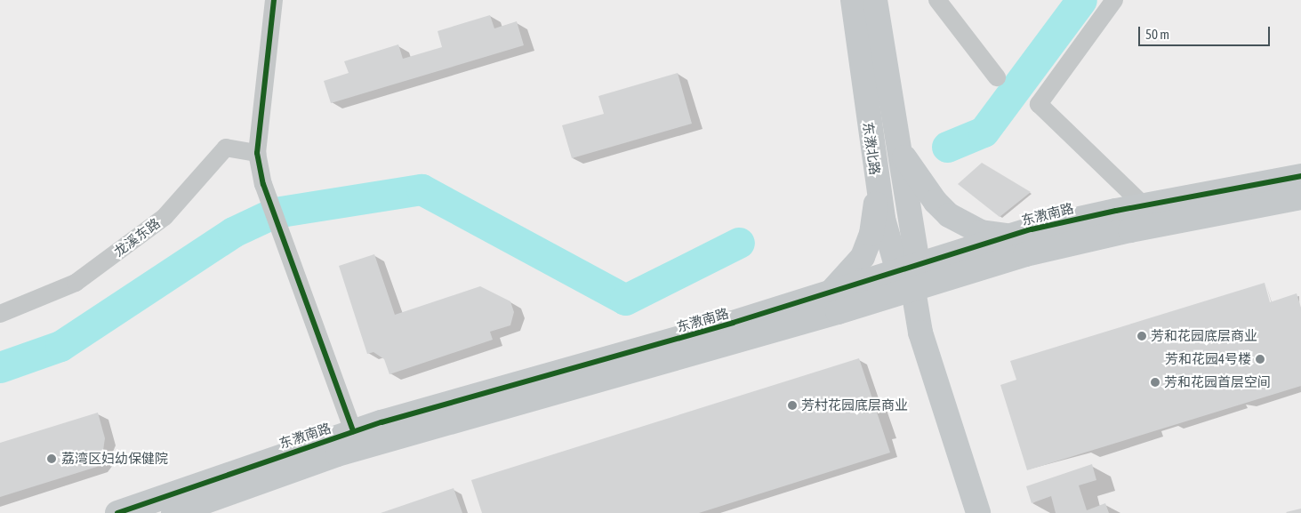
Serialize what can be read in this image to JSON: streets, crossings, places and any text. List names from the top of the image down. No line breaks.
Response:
{"streets":{"street":["东漖北路","东漖南路","龙溪东路"]},"crossings":[["东漖北路","东漖南路"]],"places":["芳和花园底层商业","芳和花园4号楼","芳和花园首层空间","芳村花园底层商业","荔湾区妇幼保健院"],"scale_bar":"50 m"}
